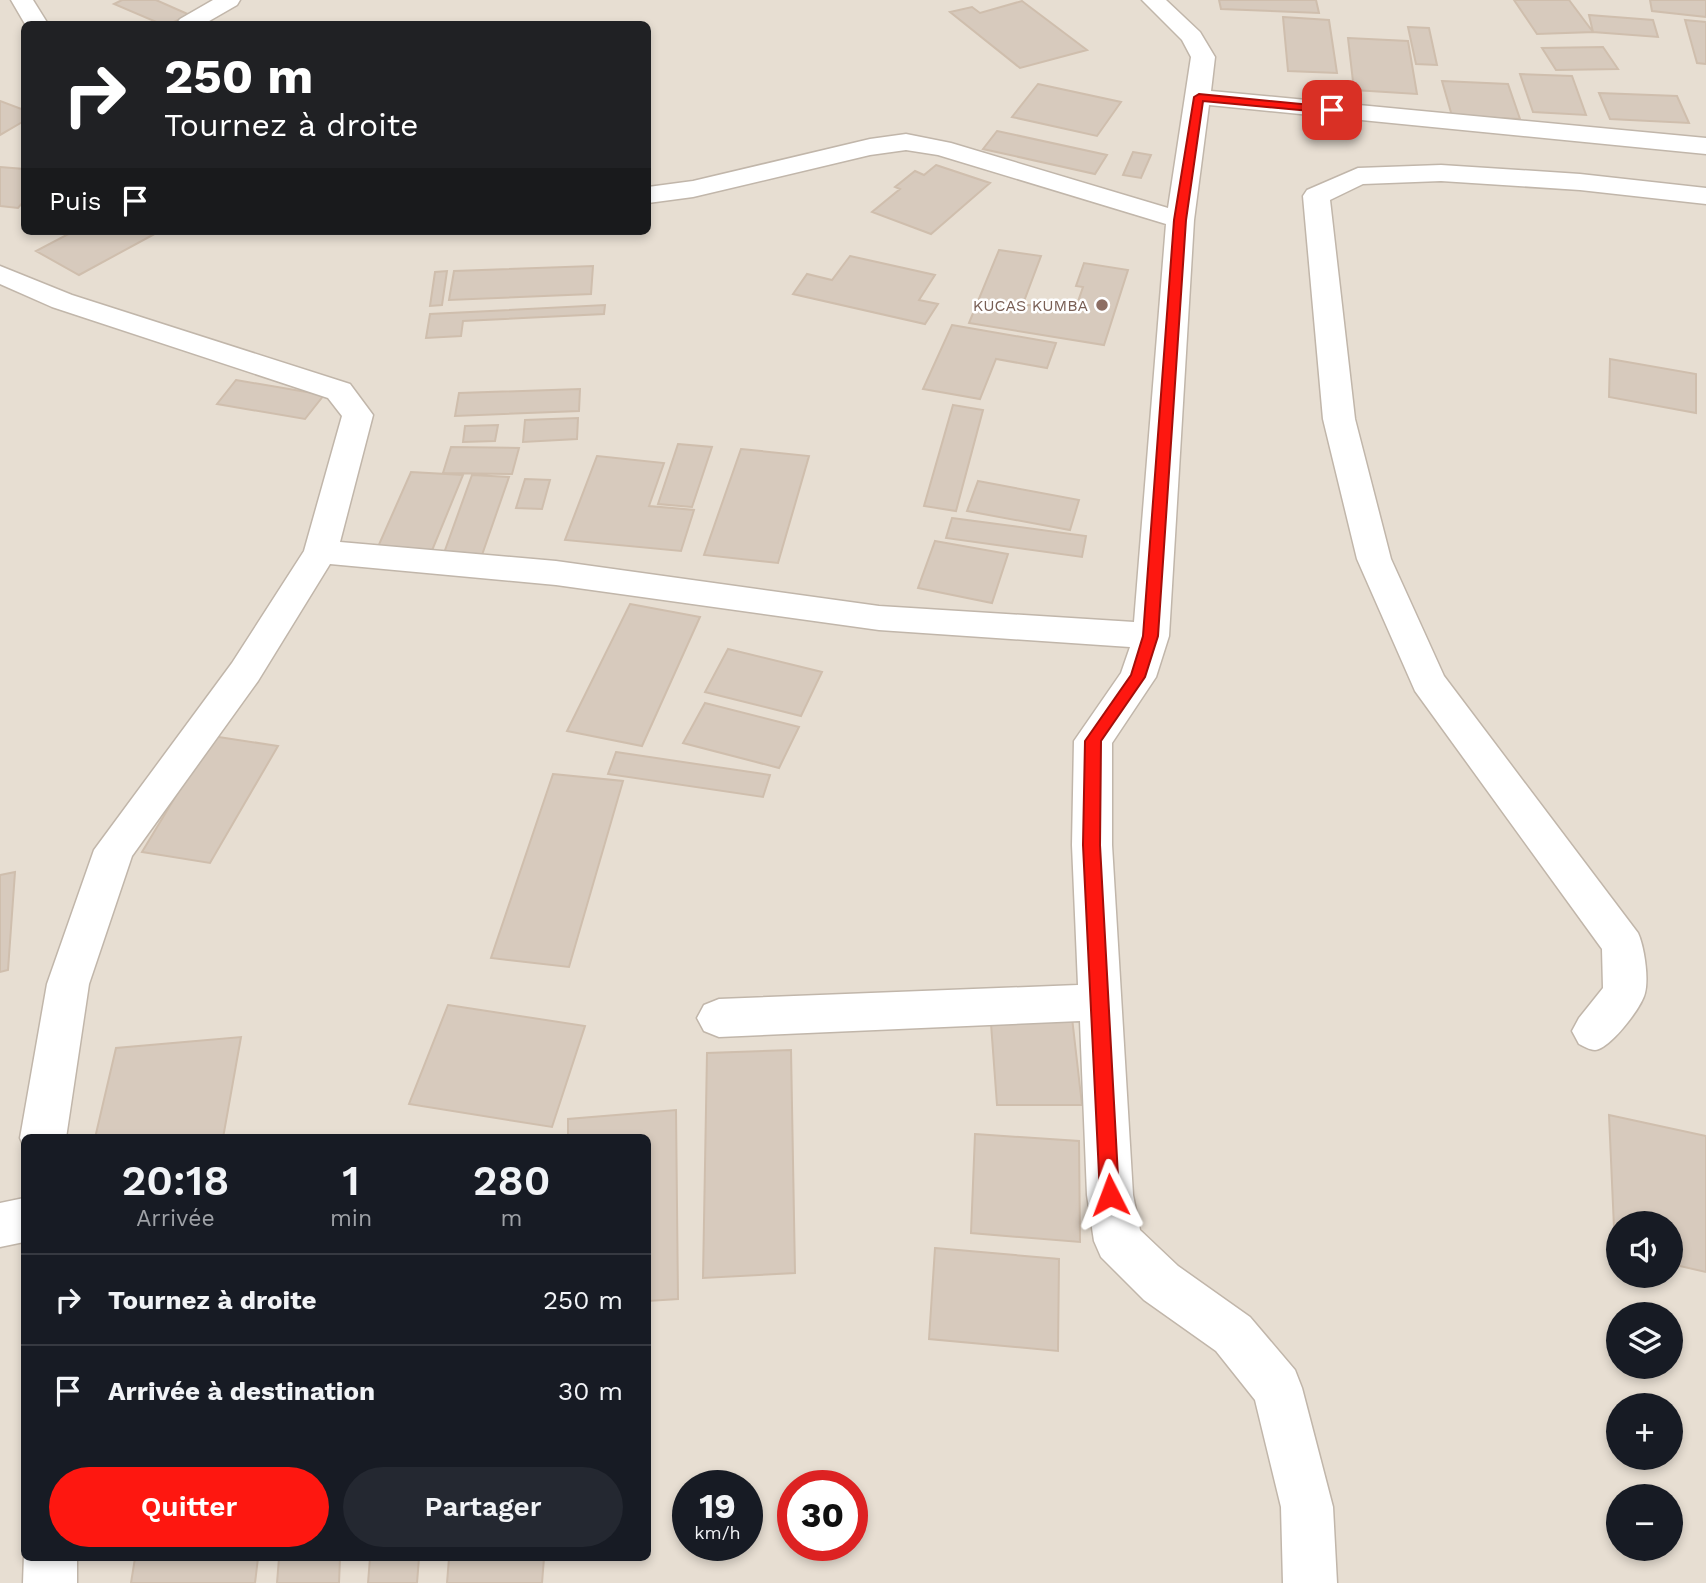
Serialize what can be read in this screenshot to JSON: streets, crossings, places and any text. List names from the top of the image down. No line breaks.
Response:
{"places":["KUCAS KUMBA"],"page":{"turn":["250 m","Tournez à droite"],"then":"Puis","eta":["20:18","Arrivée","1","min","280","m"],"map_buttons":["+","−"],"list":[{"name":"Tournez à droite","value":"250 m"},{"name":"Arrivée à destination","value":"30 m"}],"buttons":["Quitter","Partager"],"speed":"19 km/h","limit":"30"}}
